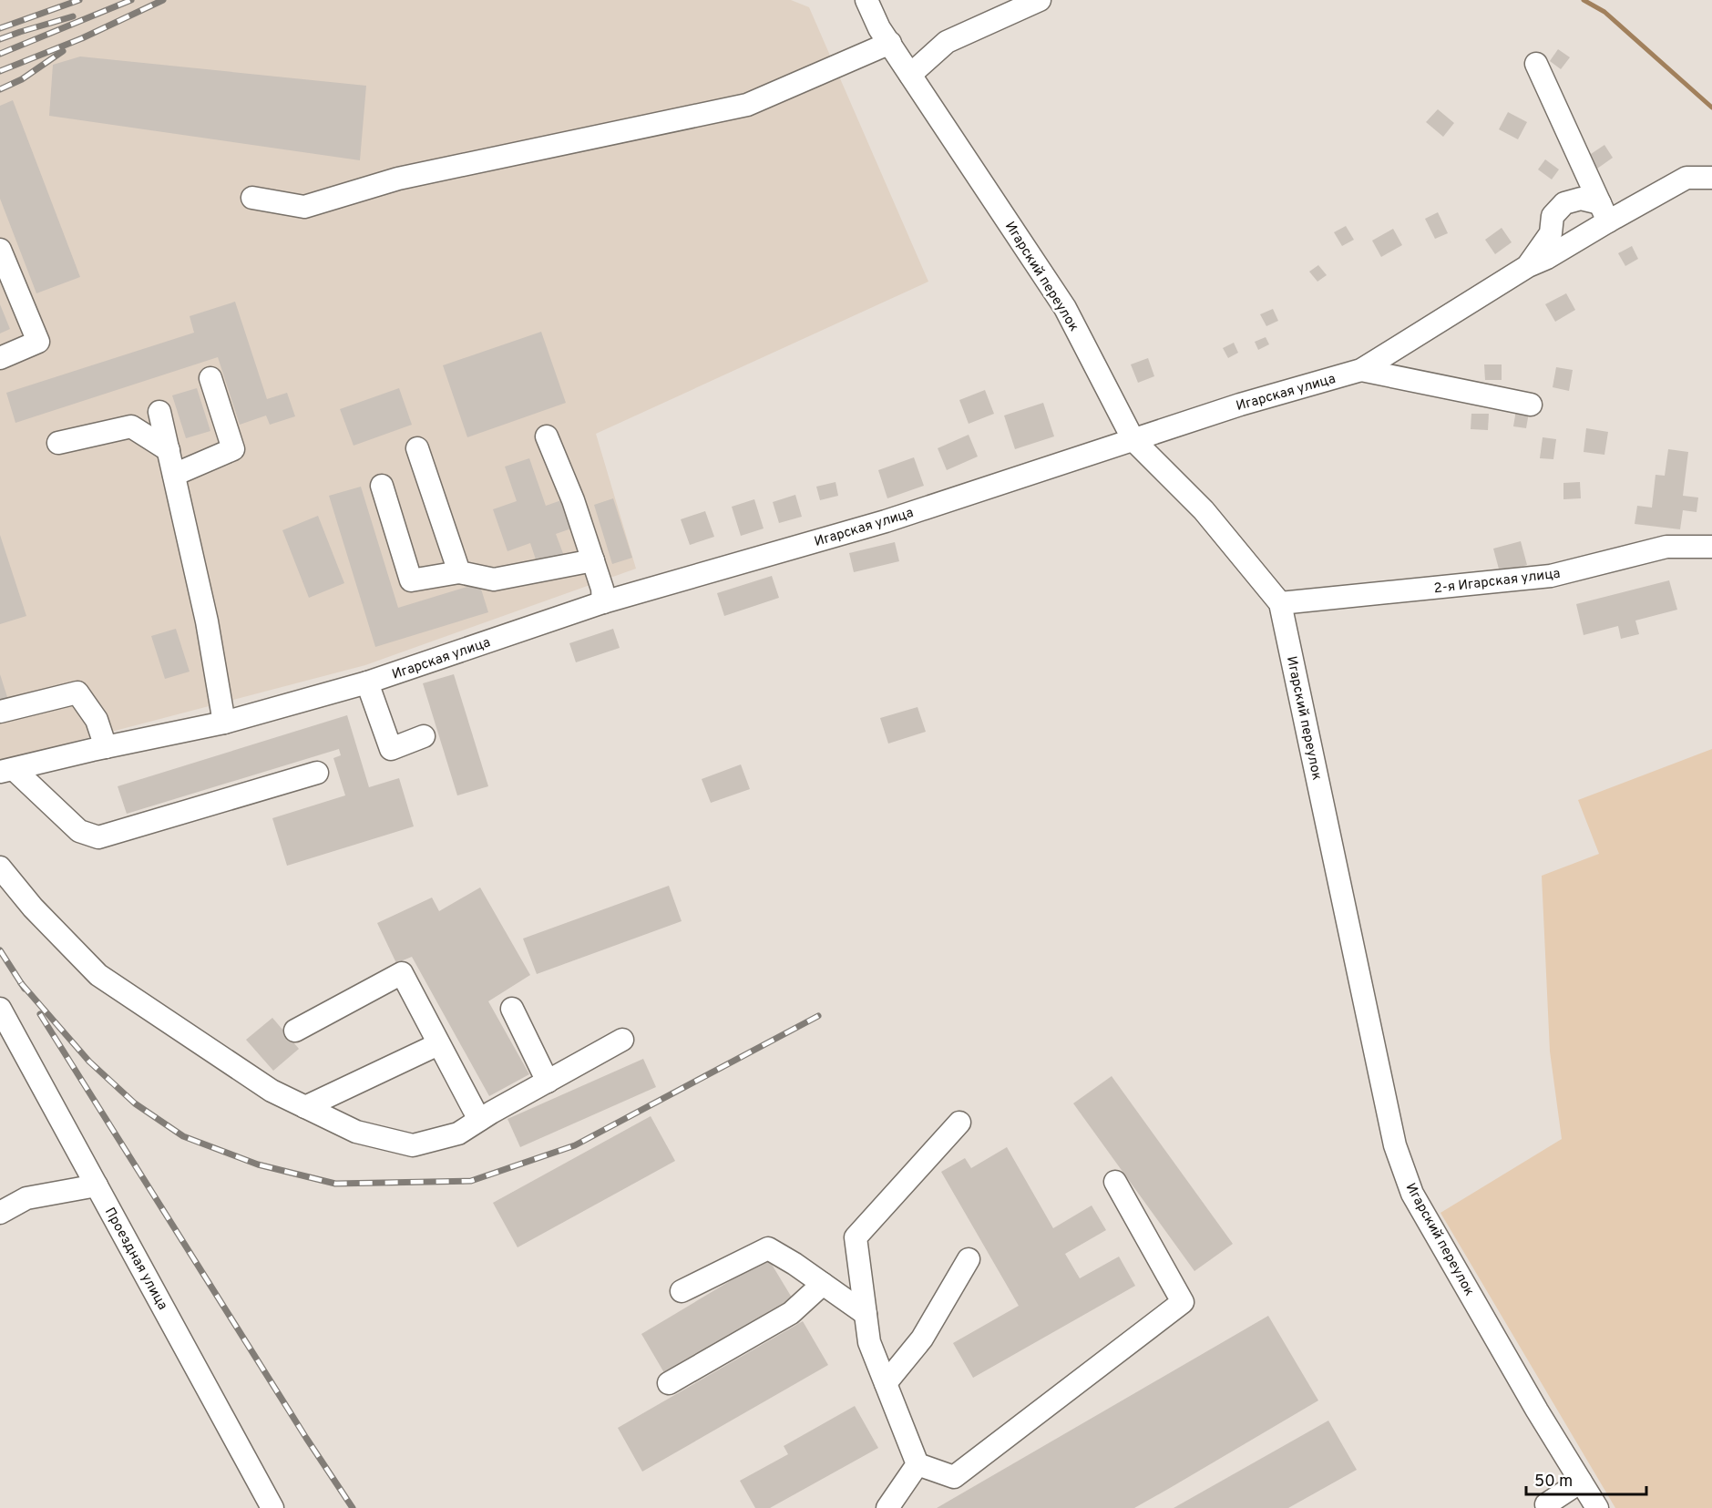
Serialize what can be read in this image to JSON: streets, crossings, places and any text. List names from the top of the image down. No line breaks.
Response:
{"streets":{"street":["Игарский переулок","Игарская улица","2-я Игарская улица","Проездная улица"]},"crossings":[["Игарский переулок","Игарская улица"],["Игарский переулок","2-я Игарская улица"]],"scale_bar":"50 m"}
